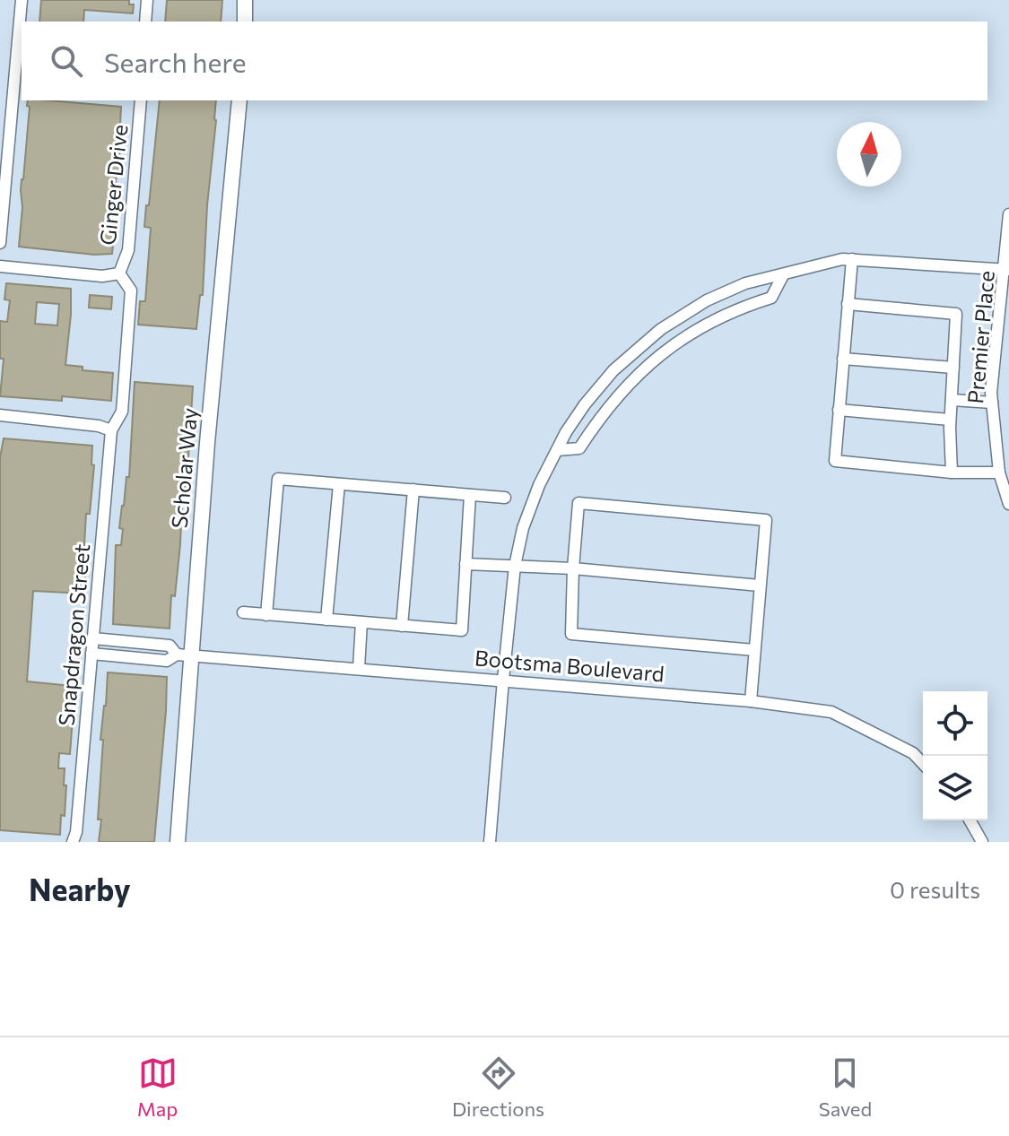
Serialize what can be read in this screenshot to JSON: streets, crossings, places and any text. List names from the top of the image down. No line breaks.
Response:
{"streets":{"street":["Ginger Drive","Premier Place","Scholar Way","Snapdragon Street","Bootsma Boulevard"]},"crossings":[["Ginger Drive","Snapdragon Street"],["Scholar Way","Bootsma Boulevard"]],"north":"top","page":{"search":"Search here","heading":["Nearby","0 results"],"nav":["Map","Directions","Saved"]}}
